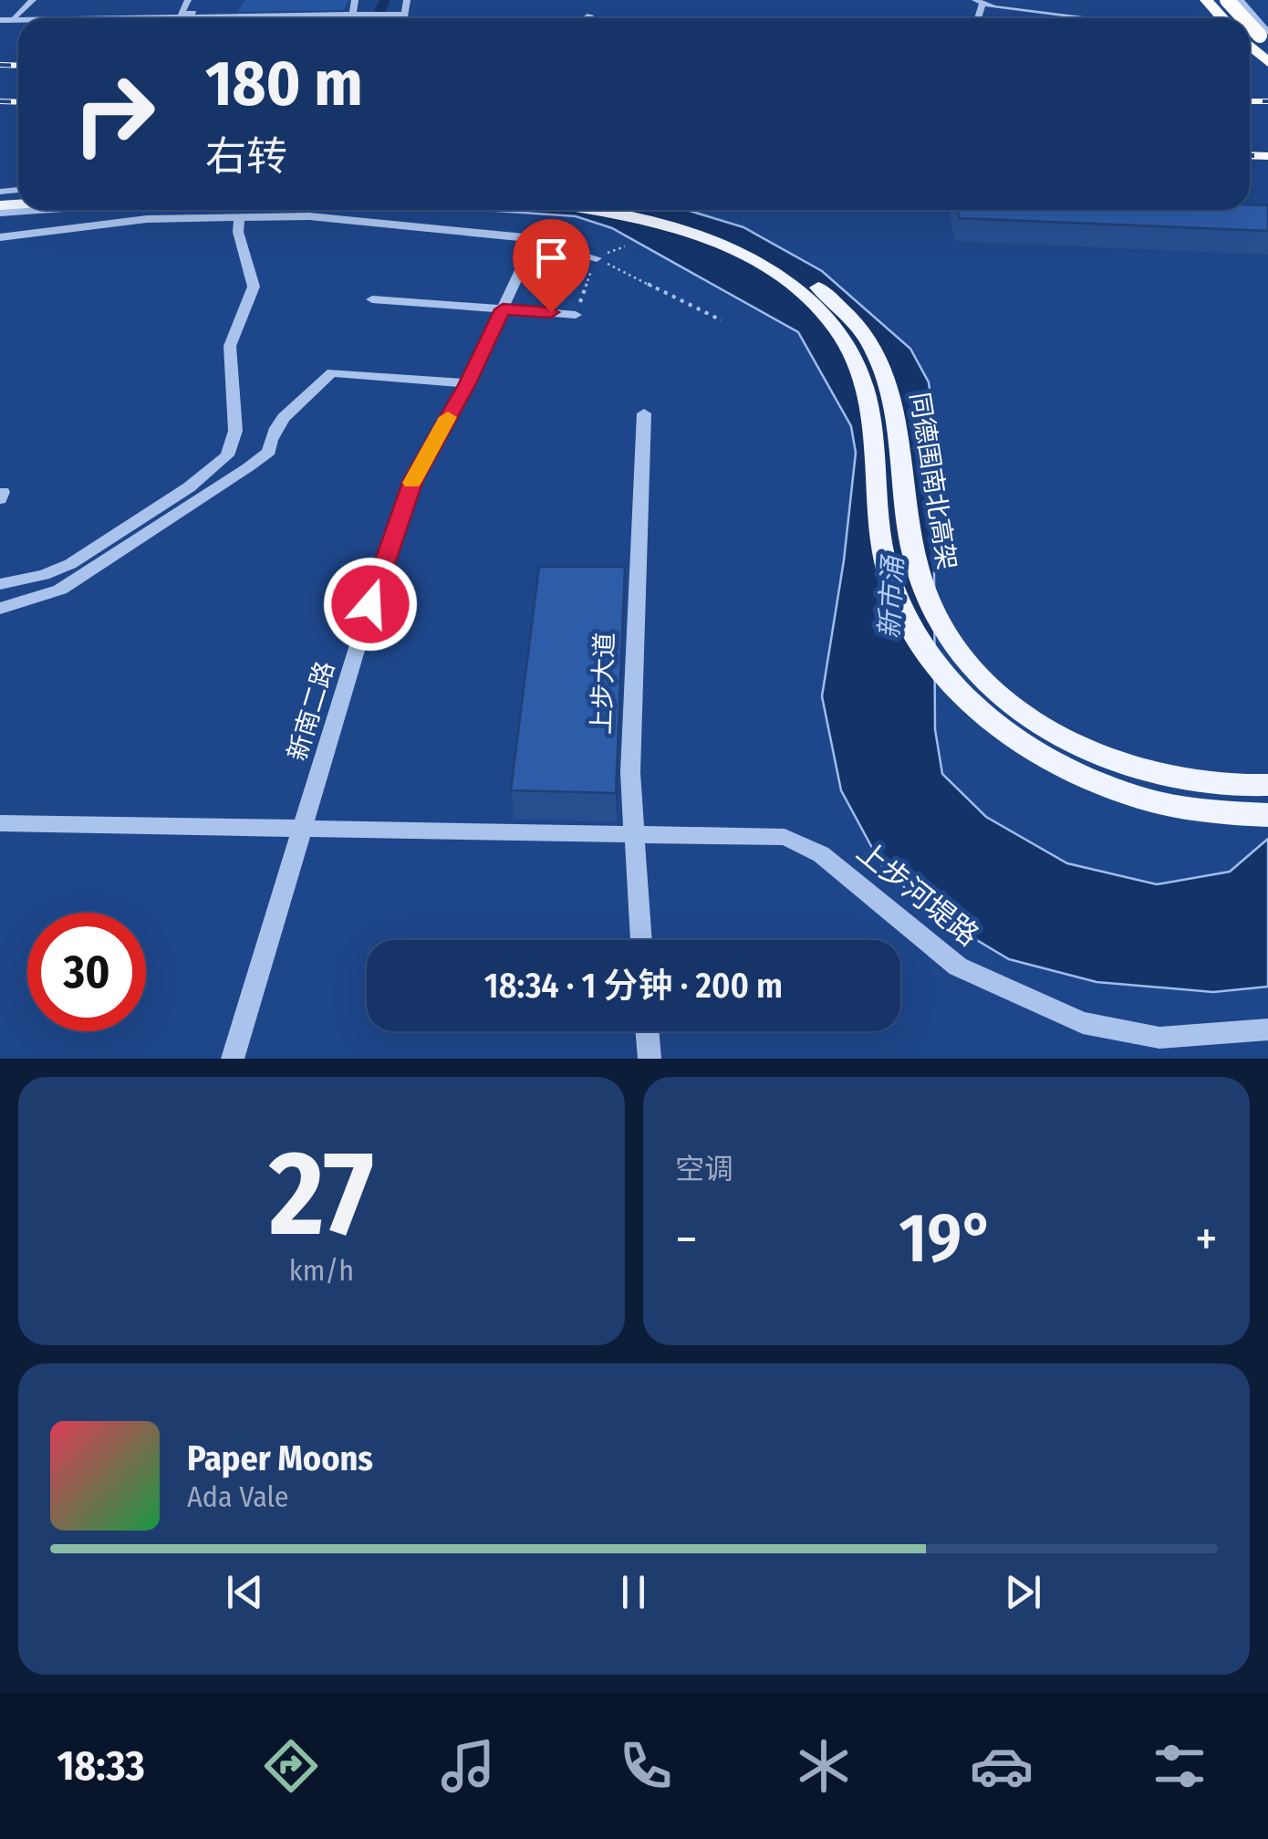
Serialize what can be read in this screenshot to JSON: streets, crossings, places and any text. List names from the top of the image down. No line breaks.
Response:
{"streets":{"main road":["同德围南北高架"],"street":["上步大道","新南二路","上步河堤路"]},"crossings":[["上步大道","上步河堤路"],["新南二路","上步河堤路"]],"water":["新市涌"],"page":{"turn":["180 m","右转"],"limit":"30","trip":"18:34 · 1 分钟 · 200 m","tile":[["27","km/h"],"空调"],"heat":["−","19°","+"],"song":["Paper Moons","Ada Vale"],"tabs":"18:33"}}
